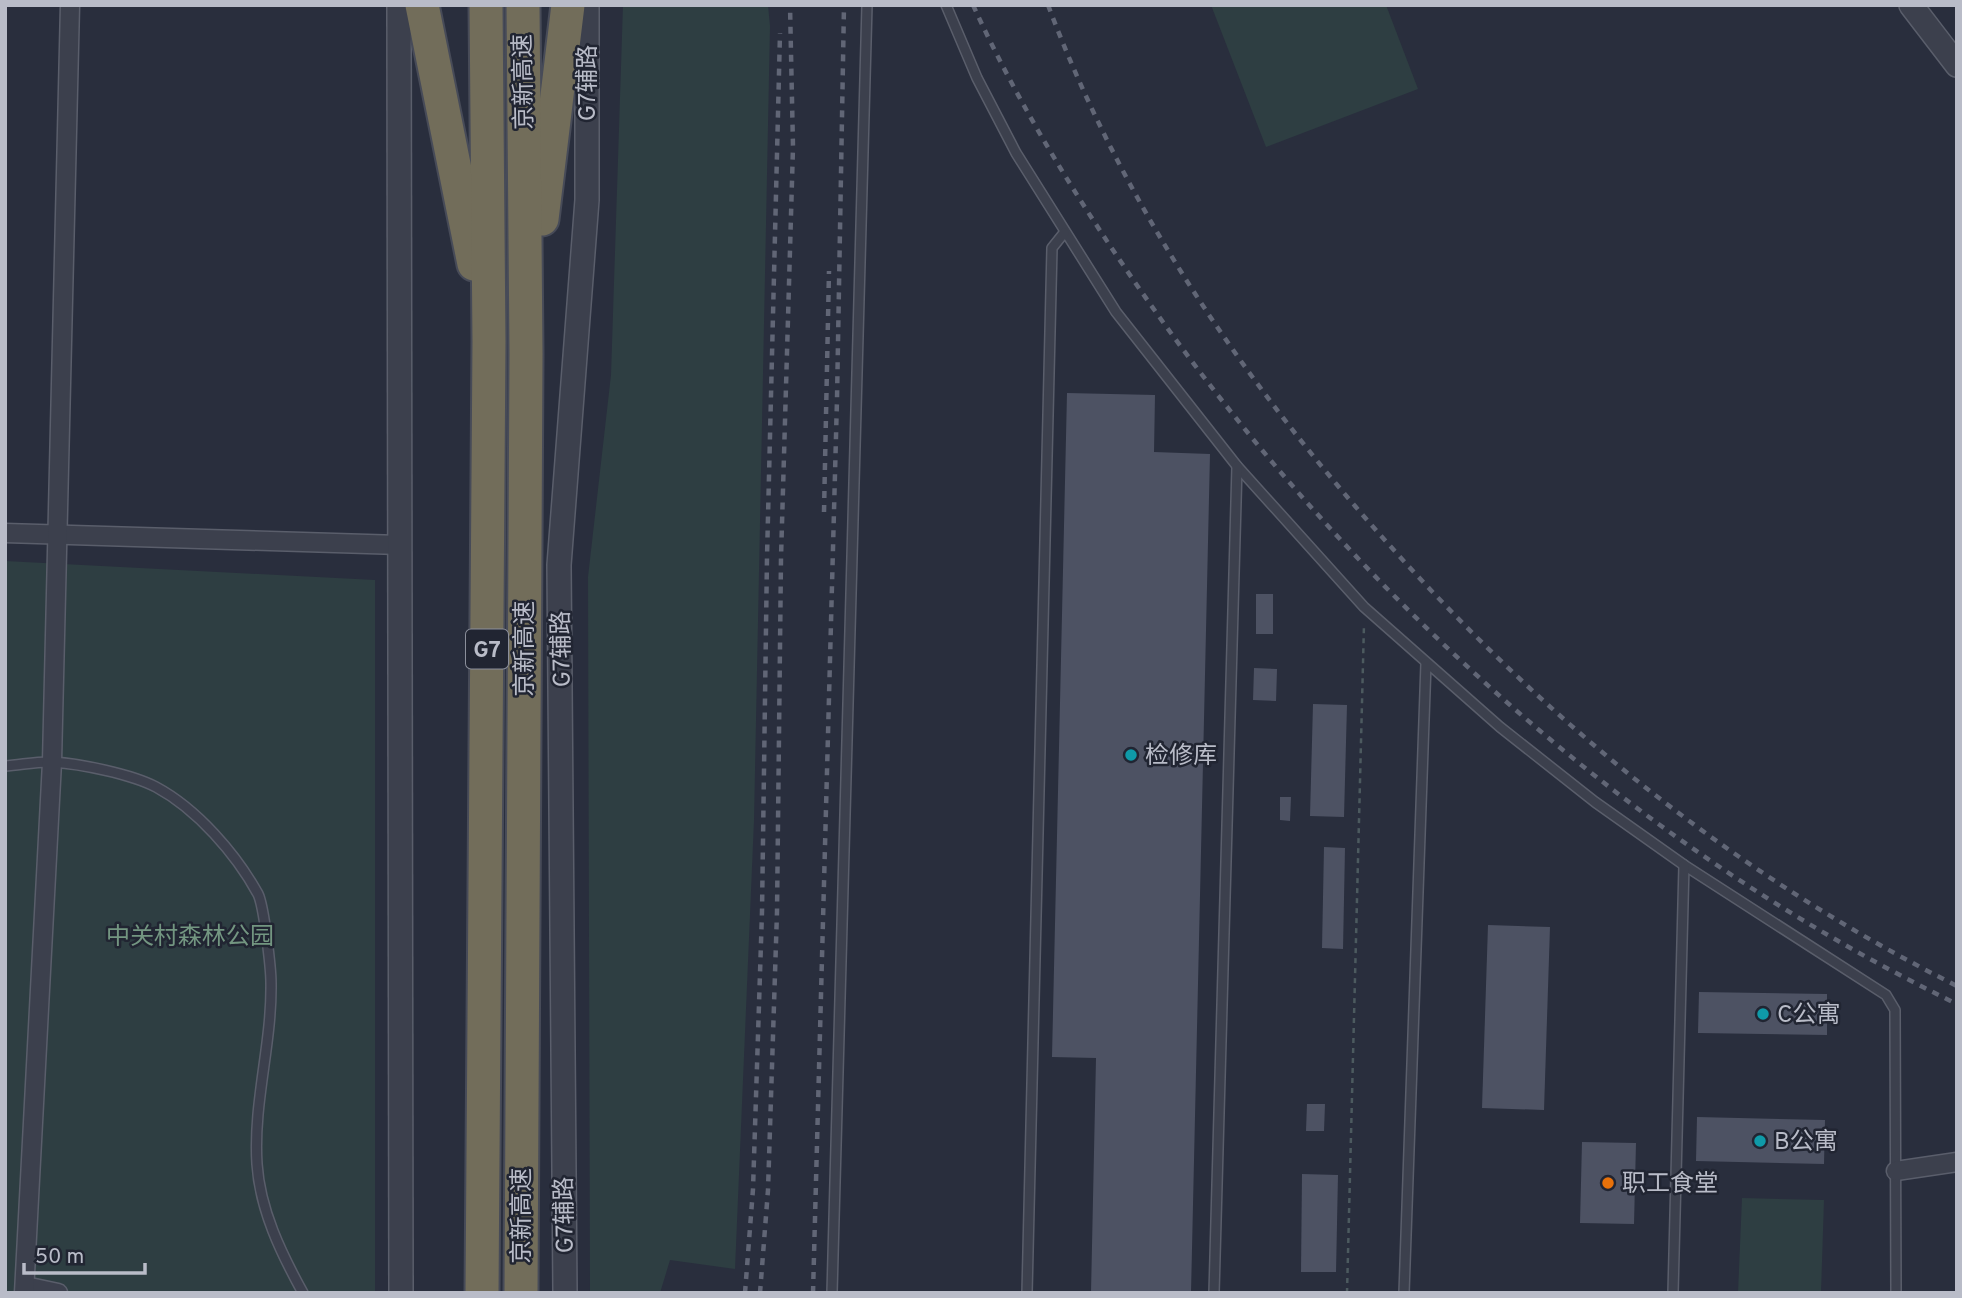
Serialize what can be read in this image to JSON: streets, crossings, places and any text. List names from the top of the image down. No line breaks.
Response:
{"streets":{"highway":["京新高速","G7"],"street":["G7辅路"]},"parks":["中关村森林公园"],"places":["检修库","C公寓","B公寓","职工食堂"],"scale_bar":"50 m"}
